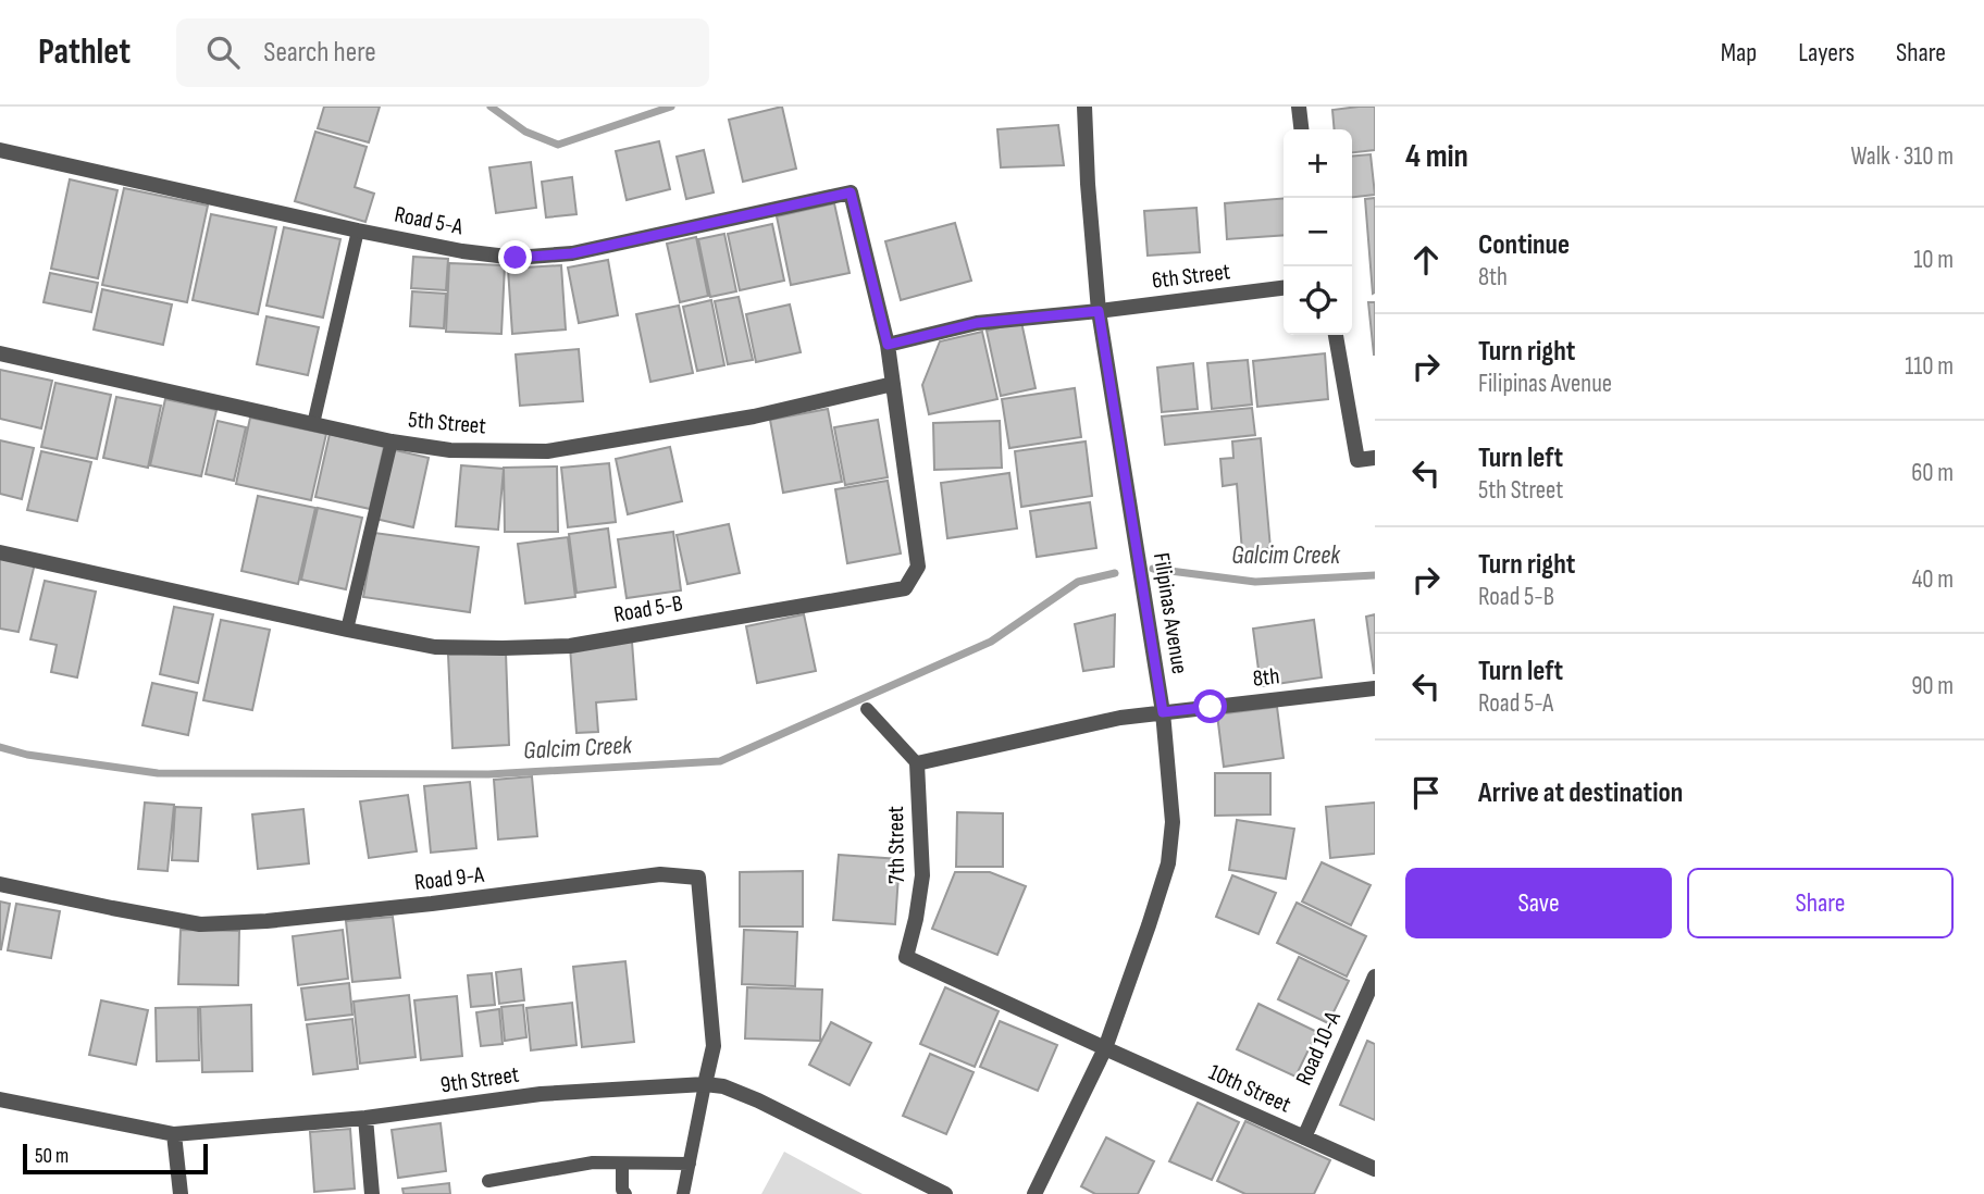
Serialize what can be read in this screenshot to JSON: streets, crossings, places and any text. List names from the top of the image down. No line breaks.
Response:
{"streets":{"street":["Road 5-A","6th Street","5th Street","Road 5-B","Filipinas Avenue","8th","7th Street","Road 9-A","Road 10-A","9th Street","10th Street"]},"crossings":[["Road 5-A","Road 5-B"],["6th Street","Filipinas Avenue"],["5th Street","Road 5-B"],["Filipinas Avenue","8th"],["Filipinas Avenue","7th Street"],["Filipinas Avenue","10th Street"],["7th Street","10th Street"],["Road 9-A","9th Street"],["Road 10-A","10th Street"]],"water":["Galcim Creek"],"scale_bar":"50 m","page":{"header":"Pathlet","search":"Search here","nav":["Map","Layers","Share"],"heading":["4 min","Walk · 310 m"],"map_buttons":["+","−"],"list":[["Continue","8th","10 m"],["Turn right","Filipinas Avenue","110 m"],["Turn left","5th Street","60 m"],["Turn right","Road 5-B","40 m"],["Turn left","Road 5-A","90 m"],"Arrive at destination"],"buttons":["Save","Share"],"scale":"50 m"}}
